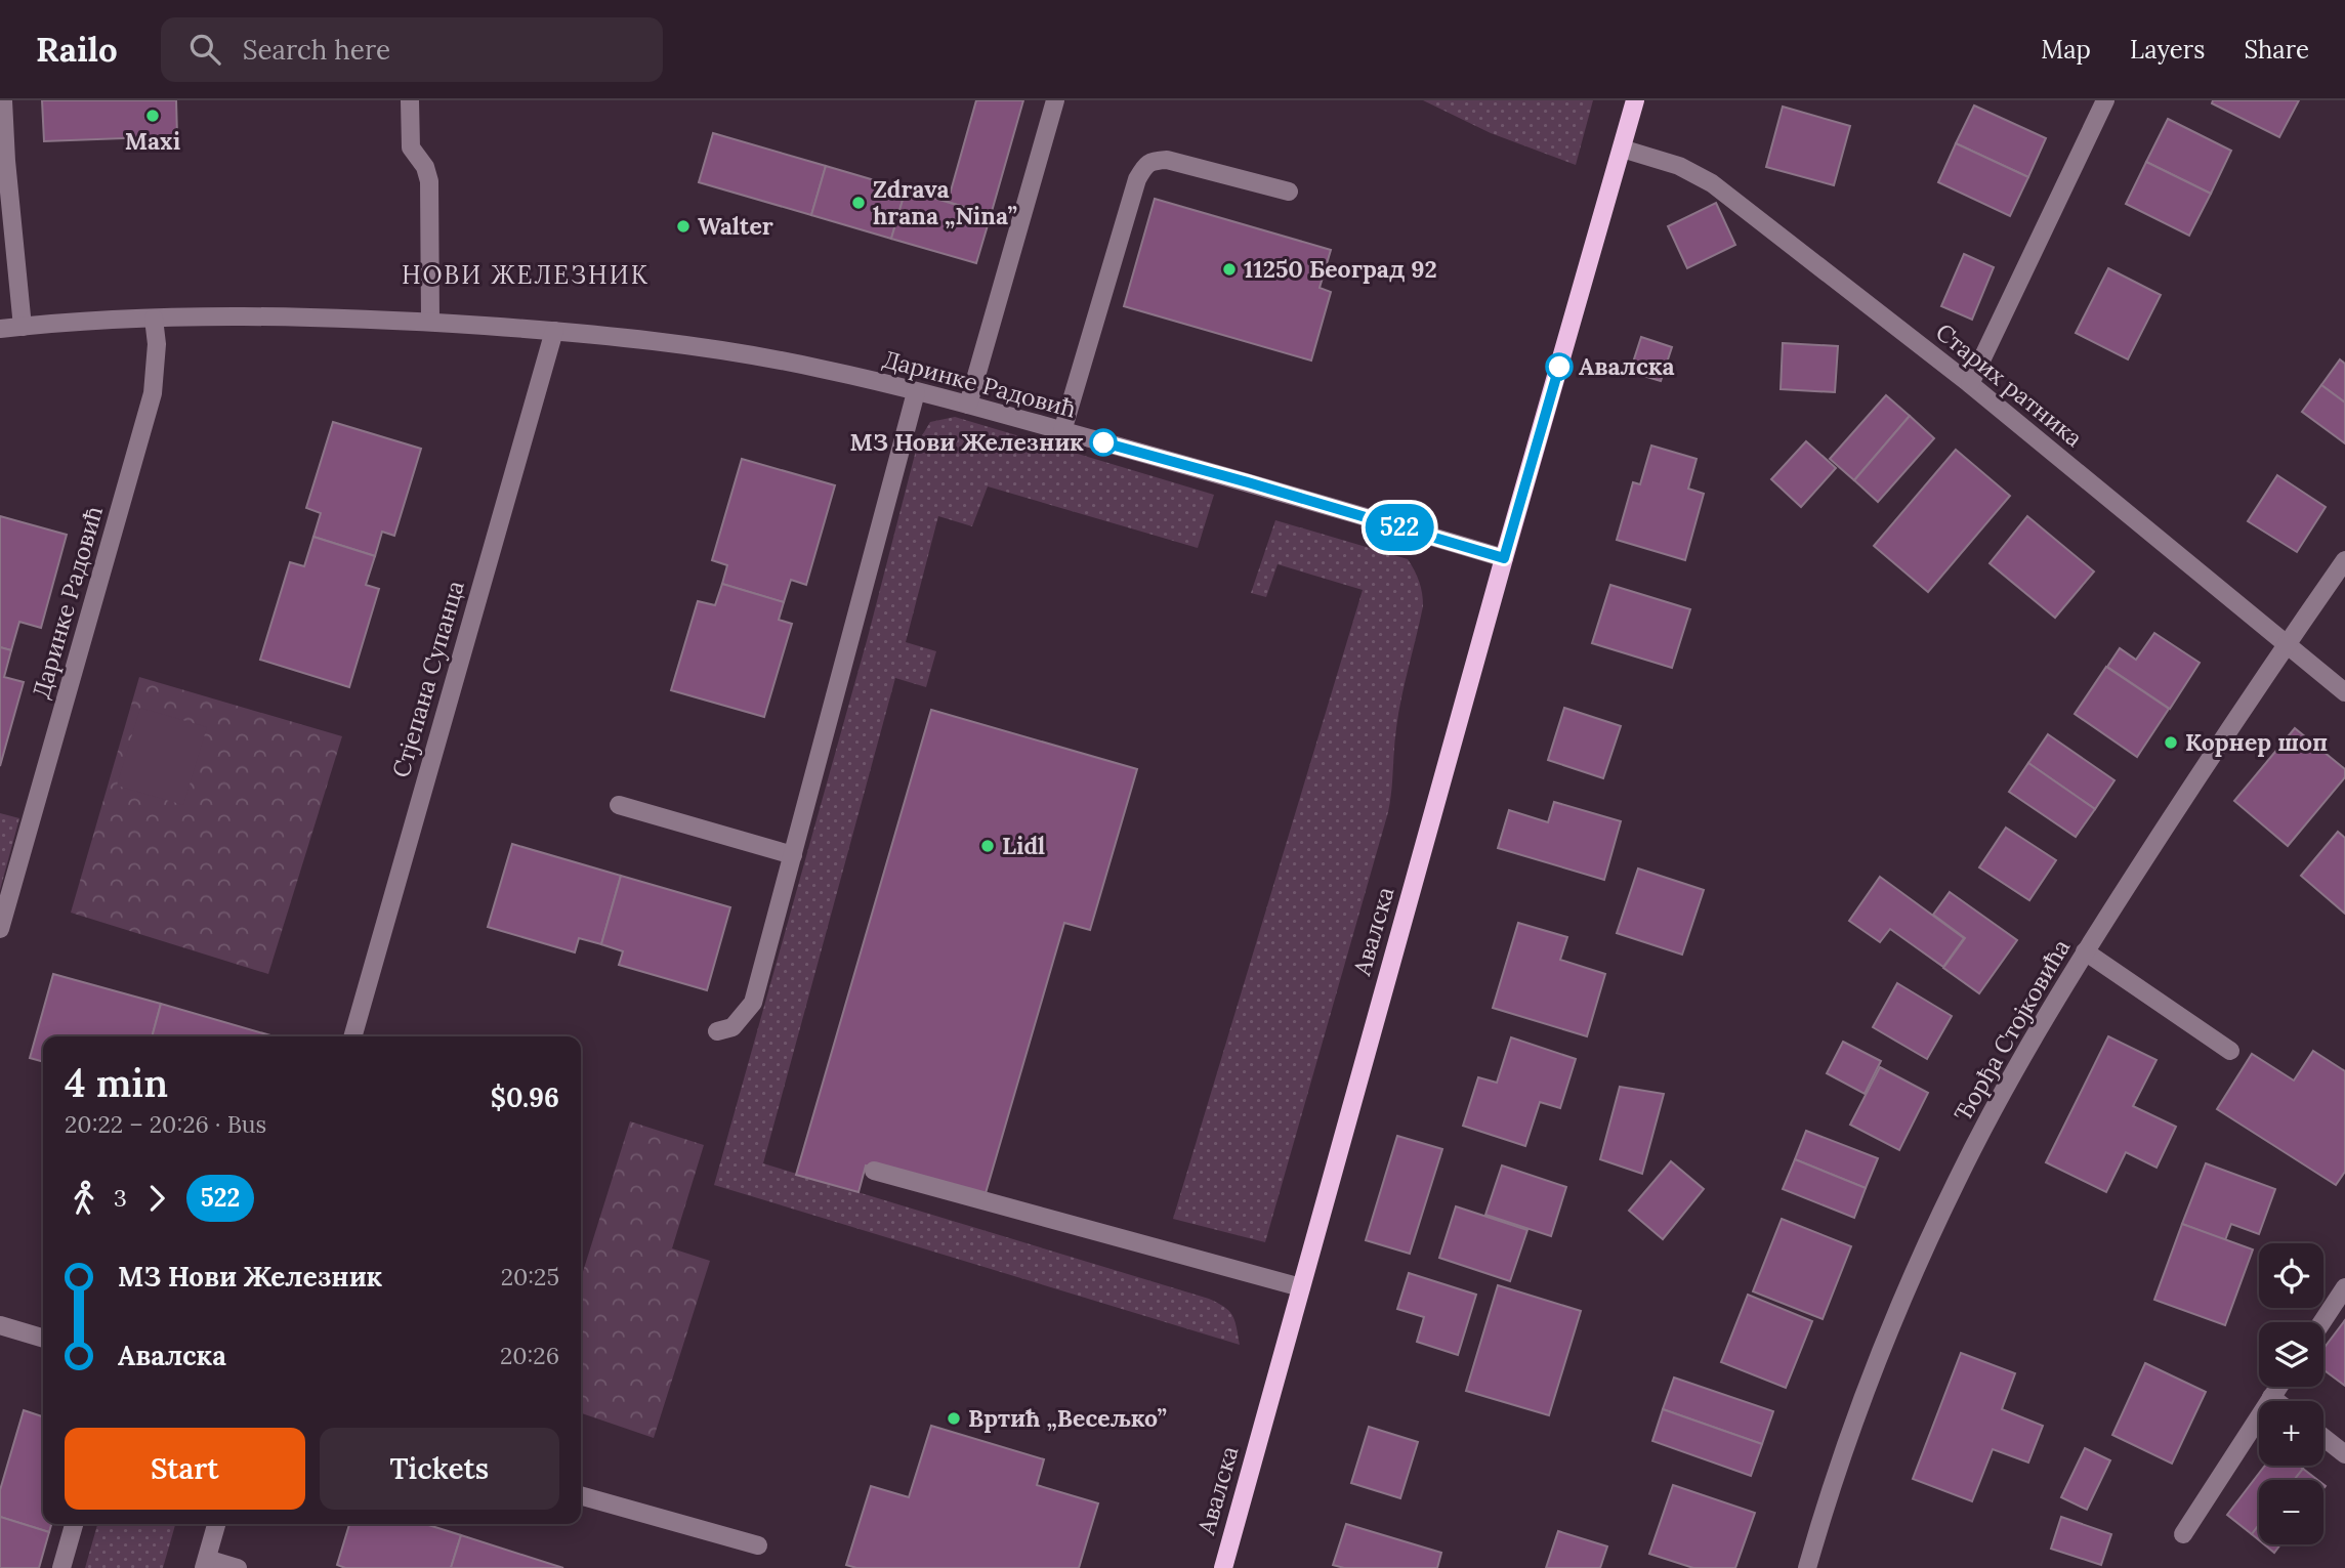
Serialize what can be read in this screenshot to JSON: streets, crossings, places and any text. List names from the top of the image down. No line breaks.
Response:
{"streets":{"main road":["Авалска"],"street":["Даринке Радовић","Старих ратника","Стјепана Супанца","Ђорђа Стојковића"]},"crossings":[["Даринке Радовић","Стјепана Супанца"],["Даринке Радовић","Авалска"],["Старих ратника","Авалска"],["Старих ратника","Ђорђа Стојковића"]],"districts":["НОВИ ЖЕЛЕЗНИК"],"places":["Maxi","Zdrava hrana „Nina”","Walter","11250 Београд 92","Авалска","МЗ Нови Железник","Корнер шоп","Lidl","Вртић „Весељко”"],"lines":["bus line 522"],"page":{"header":"Railo","search":"Search here","nav":["Map","Layers","Share"],"on_map":"522","heading":["4 min","20:22 – 20:26 · Bus","$0.96"],"legs":["3","522"],"list":[{"name":"МЗ Нови Железник","value":"20:25"},{"name":"Авалска","value":"20:26"}],"map_buttons":["+","−"],"buttons":["Start","Tickets"]}}
